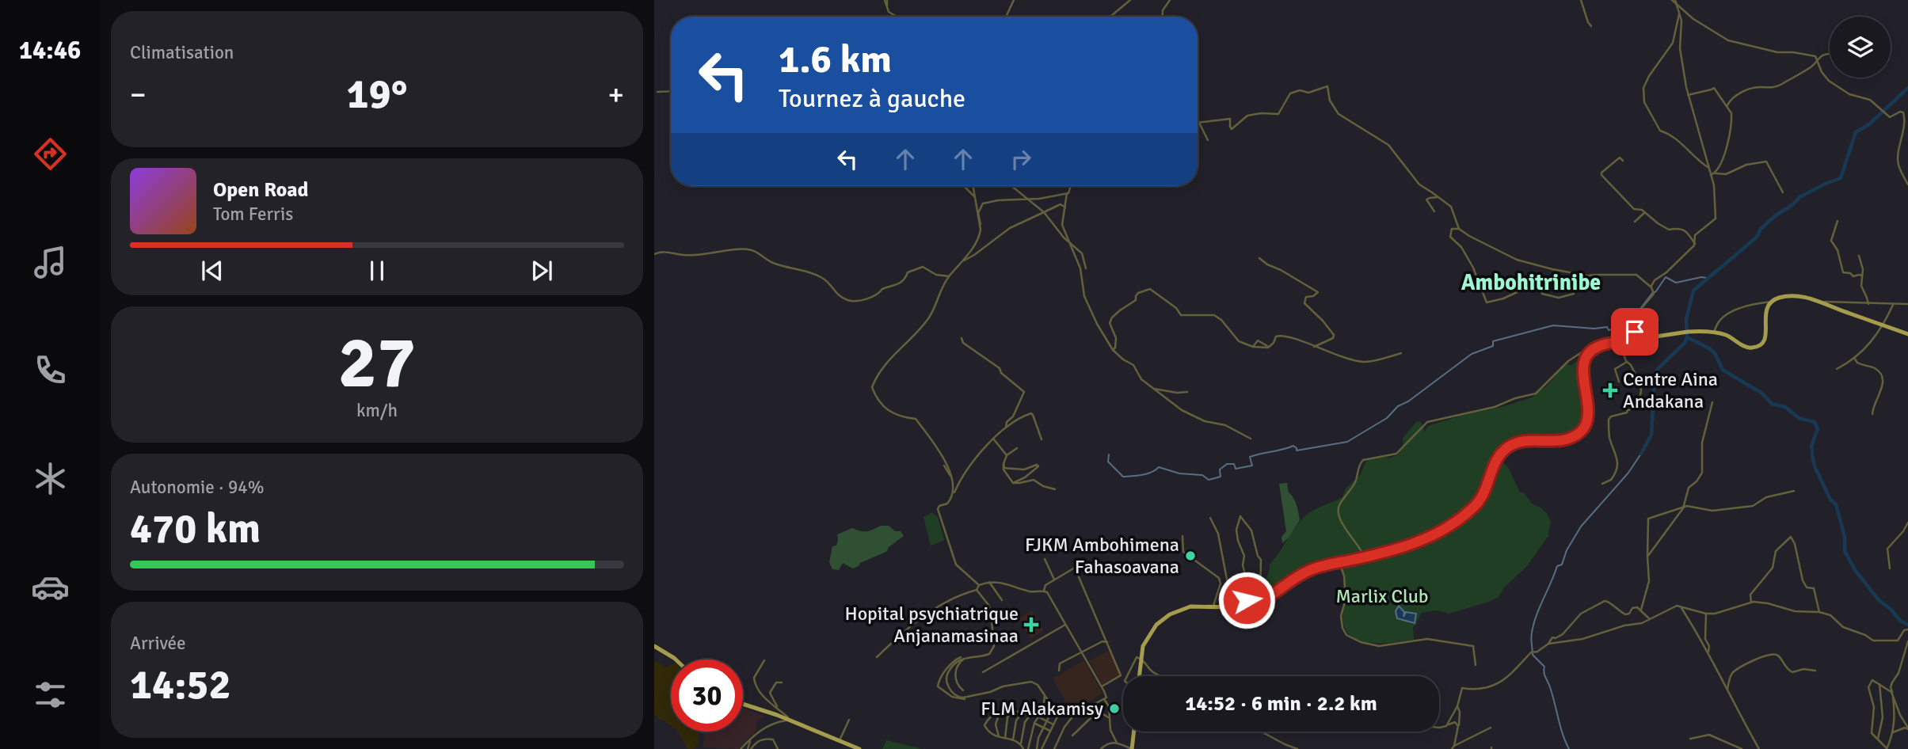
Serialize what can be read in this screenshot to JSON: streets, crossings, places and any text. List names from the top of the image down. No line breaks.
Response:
{"districts":["Ambohitrinibe"],"parks":["Marlix Club"],"places":{"health":["Centre Aina Andakana","Hopital psychiatrique Anjanamasinaa"],"other":["FJKM Ambohimena Fahasoavana","FLM Alakamisy"]},"page":{"tabs":"14:46","tile":["Climatisation",["27","km/h"],["Autonomie · 94%","470 km"],["Arrivée","14:52"]],"turn":["1.6 km","Tournez à gauche"],"heat":["−","19°","+"],"song":["Open Road","Tom Ferris"],"limit":"30","trip":"14:52 · 6 min · 2.2 km"}}
